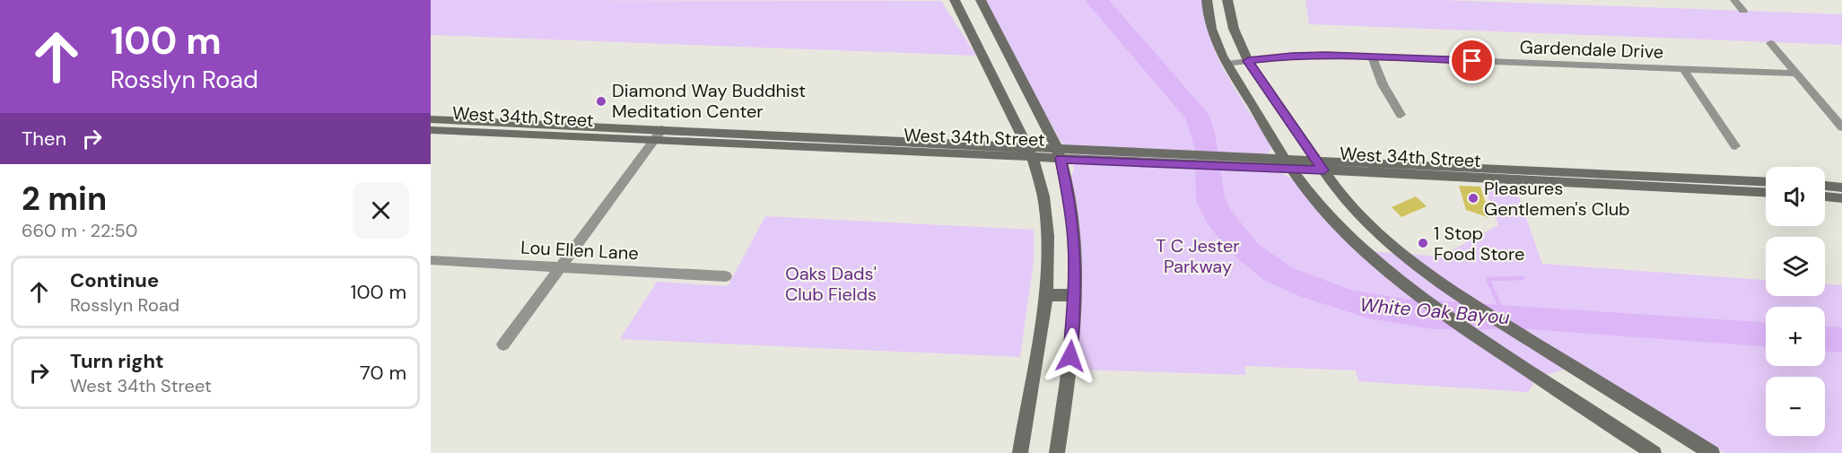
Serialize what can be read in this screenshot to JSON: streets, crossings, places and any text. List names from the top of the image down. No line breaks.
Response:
{"streets":{"main road":["West 34th Street"],"street":["Gardendale Drive","Lou Ellen Lane"]},"water":["White Oak Bayou"],"parks":["T C Jester Parkway","Oaks Dads' Club Fields"],"places":["Diamond Way Buddhist Meditation Center","Pleasures Gentlemen's Club","1 Stop Food Store"],"page":{"turn":["100 m","Rosslyn Road"],"then":"Then","heading":["2 min","660 m · 22:50"],"map_buttons":["+","−"],"list":[{"name":"Continue","note":"Rosslyn Road","value":"100 m"},{"name":"Turn right","note":"West 34th Street","value":"70 m"}]}}
